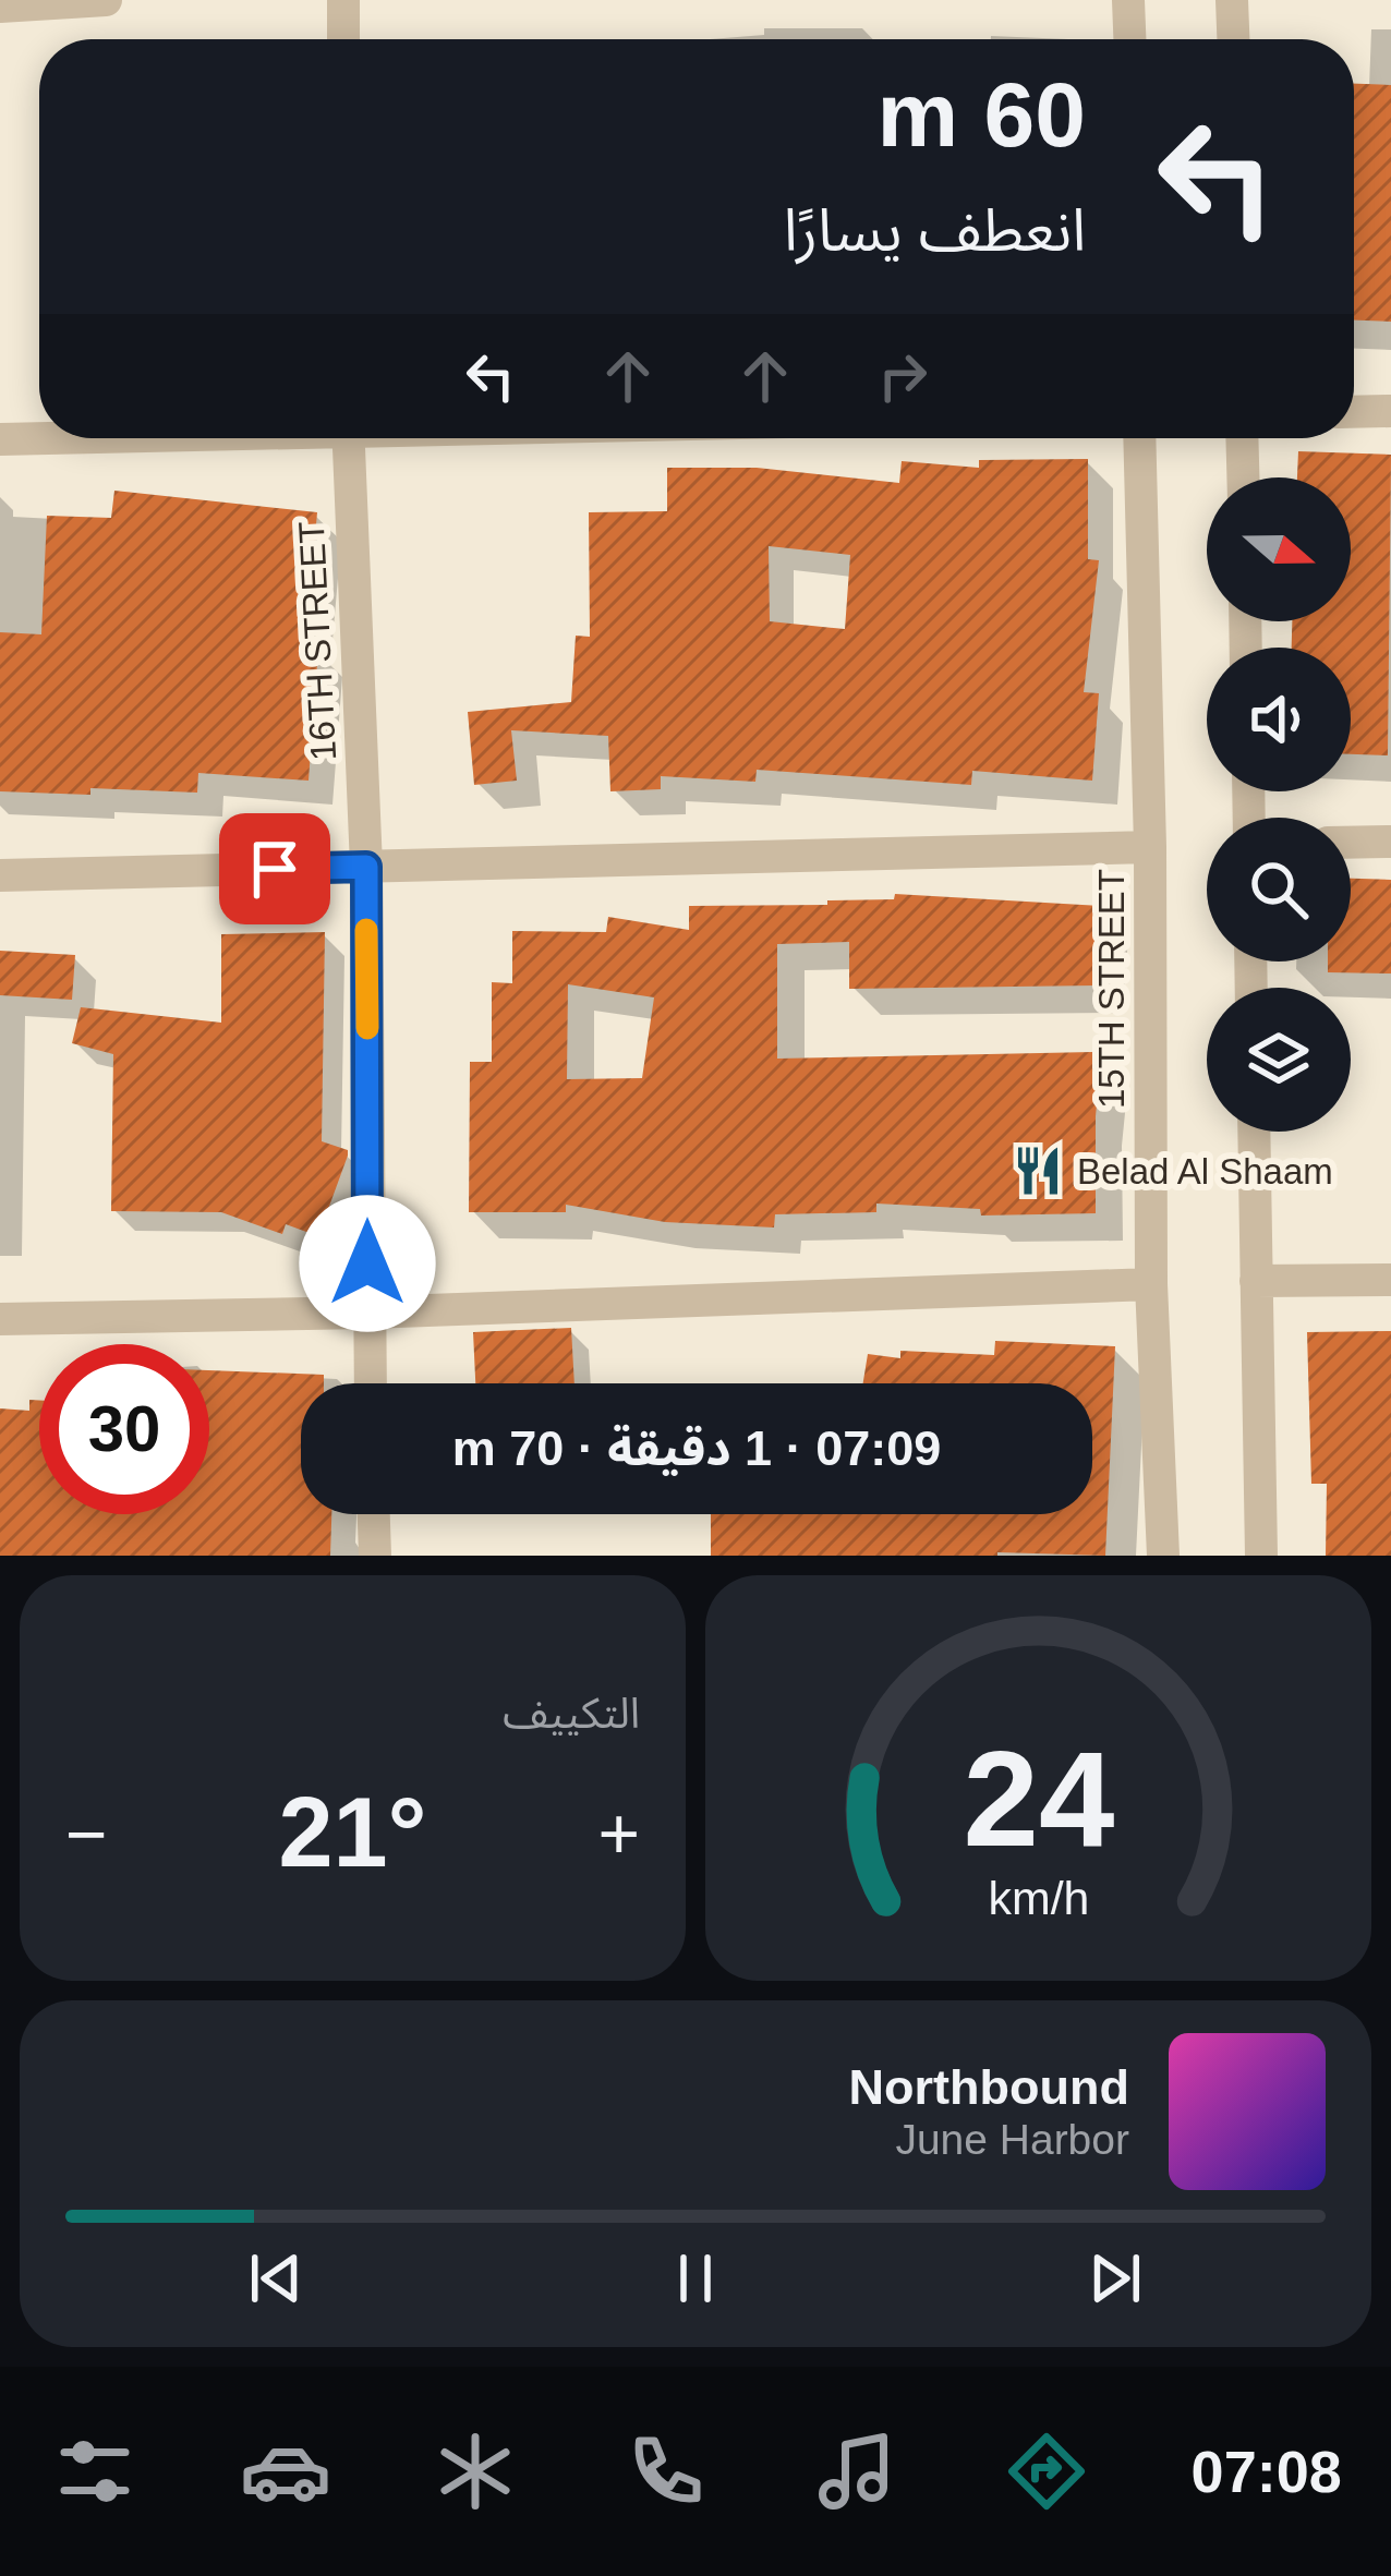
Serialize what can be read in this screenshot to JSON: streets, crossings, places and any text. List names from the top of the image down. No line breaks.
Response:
{"streets":{"street":["16TH STREET","15TH STREET"]},"places":{"restaurant":["Belad Al Shaam"]},"north":"right","page":{"turn":["60 m","انعطف يسارًا"],"limit":"30","trip":"07:09 · 1 دقيقة · 70 m","tile":"التكييف","heat":["−","21°","+"],"song":["Northbound","June Harbor"],"tabs":"07:08","gauge":["24","km/h"]}}
